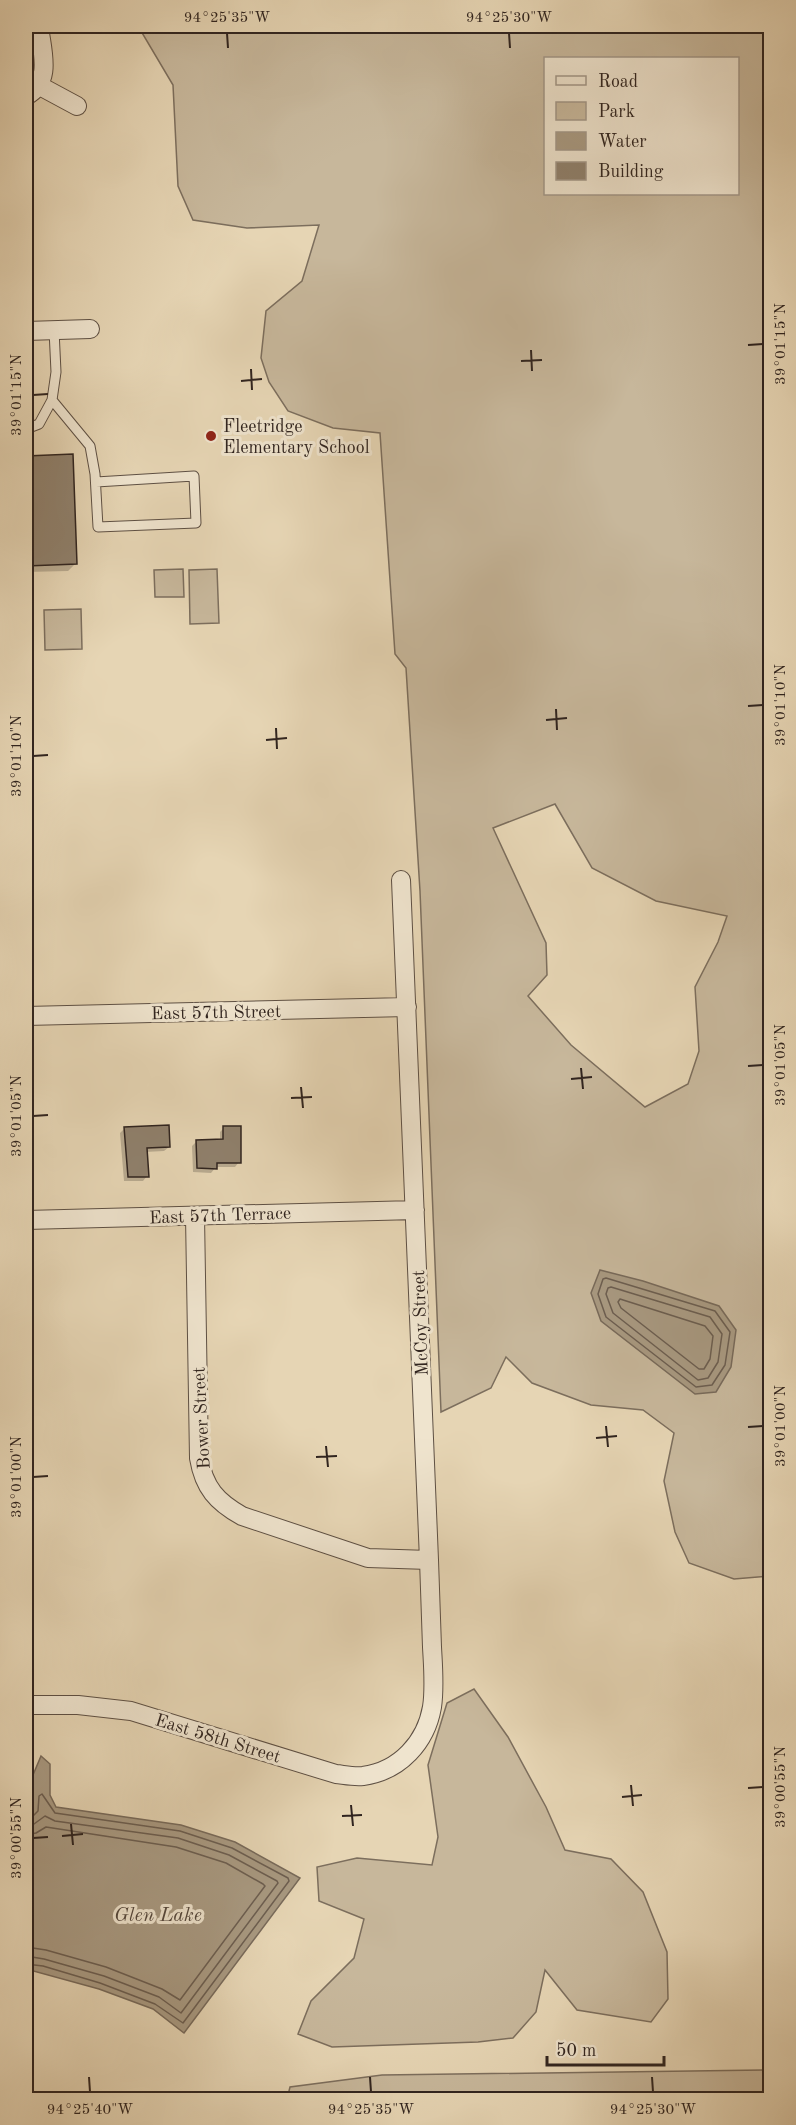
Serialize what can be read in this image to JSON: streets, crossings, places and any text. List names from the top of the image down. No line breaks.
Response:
{"streets":{"street":["East 57th Street","East 57th Terrace","McCoy Street","Bower Street","East 58th Street"]},"crossings":[["East 57th Street","McCoy Street"],["East 57th Terrace","McCoy Street"],["East 57th Terrace","Bower Street"],["McCoy Street","Bower Street"],["McCoy Street","East 58th Street"]],"water":["Glen Lake"],"places":["Fleetridge Elementary School"],"legend":["Road","Park","Water","Building"],"scale_bar":"50 m","coordinates":["94°25'35\"W","94°25'30\"W","39°01'15\"N","39°01'10\"N","39°01'05\"N","39°01'00\"N","39°00'55\"N","94°25'40\"W"]}
